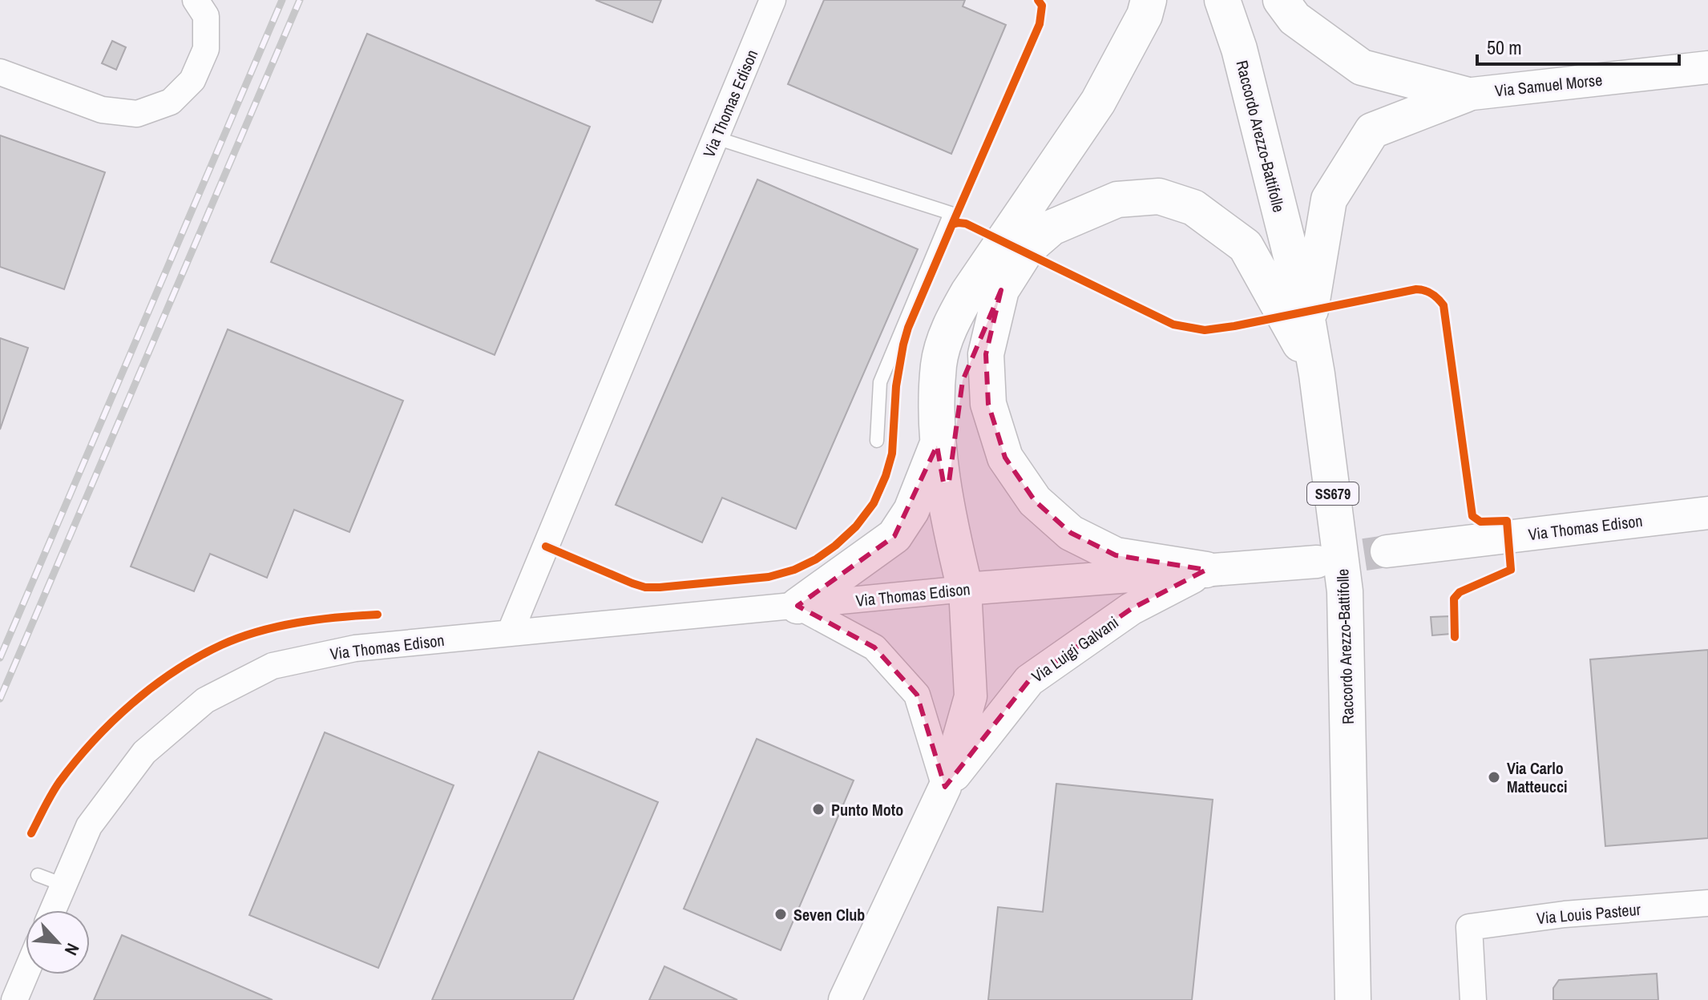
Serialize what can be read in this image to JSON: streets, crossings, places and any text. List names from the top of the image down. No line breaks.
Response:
{"streets":{"main road":["Raccordo Arezzo-Battifolle","SS679"],"street":["Via Samuel Morse","Via Thomas Edison","Via Luigi Galvani","Via Louis Pasteur"]},"crossings":[["Via Thomas Edison","Via Luigi Galvani"]],"places":["Via Carlo Matteucci","Punto Moto","Seven Club"],"scale_bar":"50 m","north":"bottom right"}
